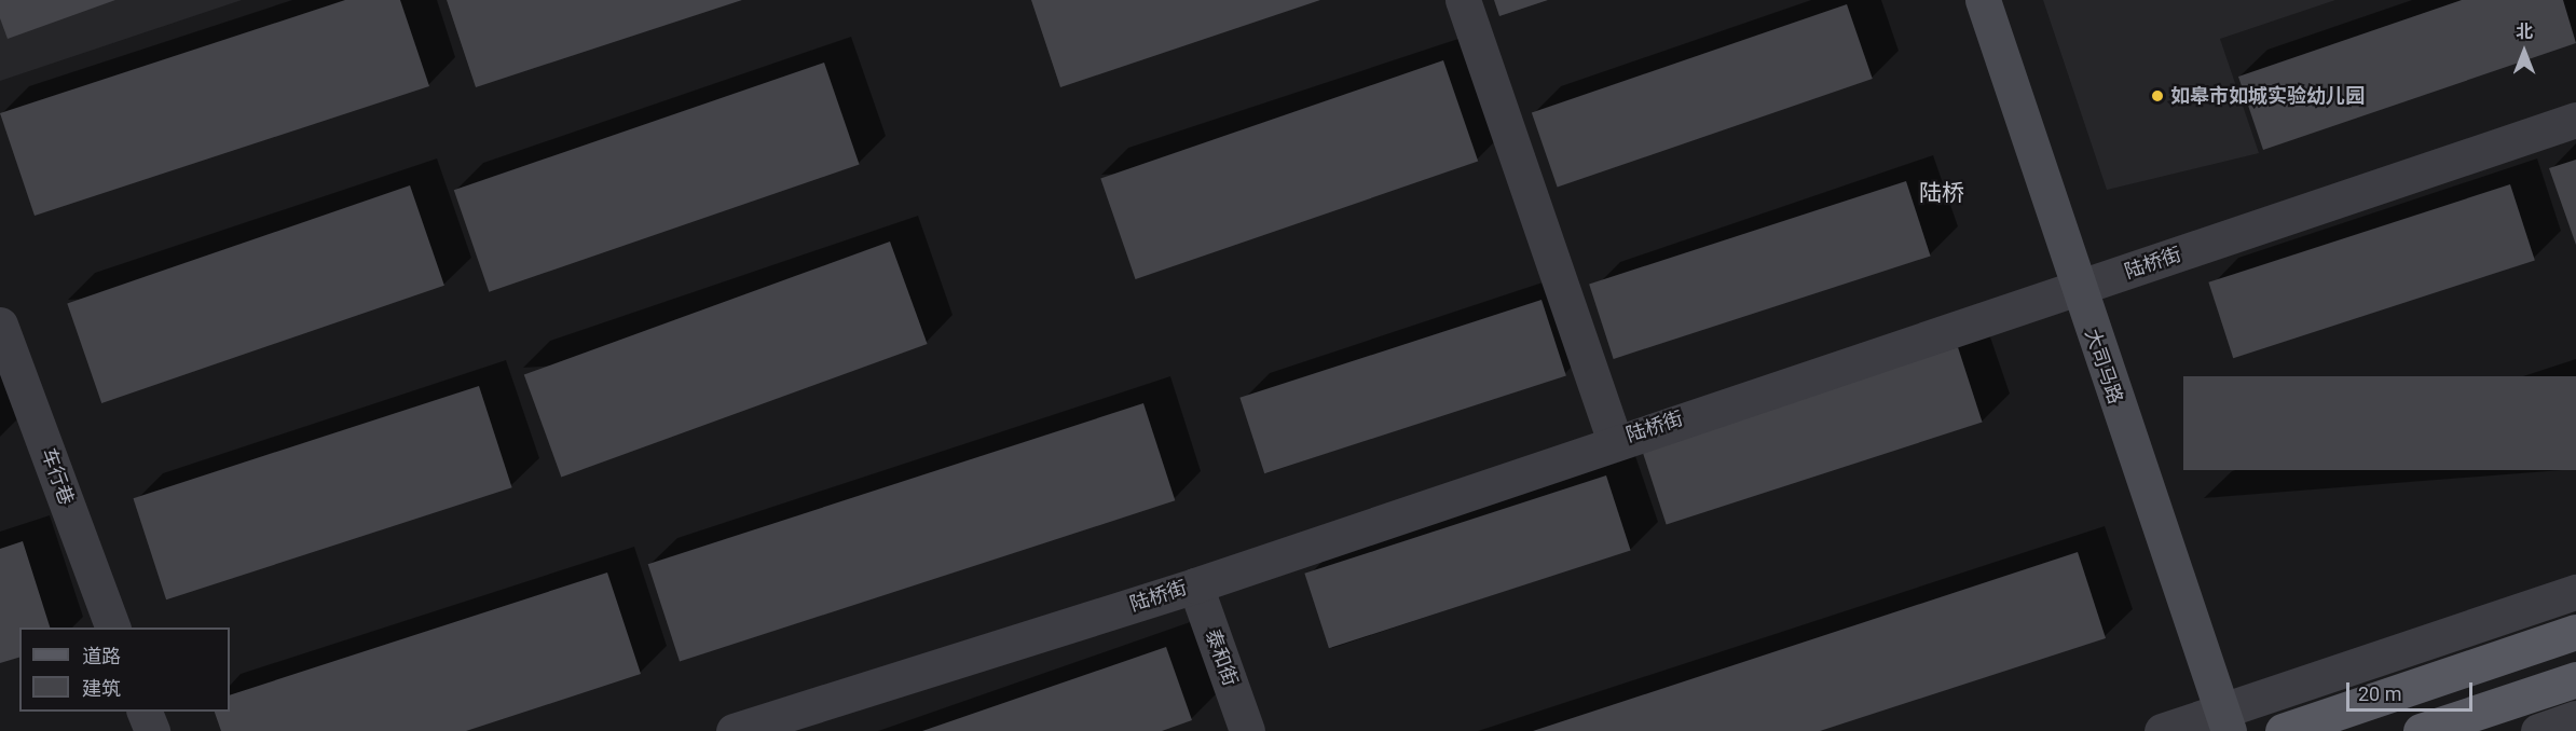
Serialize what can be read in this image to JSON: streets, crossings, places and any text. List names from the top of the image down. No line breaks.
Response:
{"streets":{"street":["陆桥街","大司马路","车行巷","泰和街"]},"crossings":[["陆桥街","大司马路"],["陆桥街","泰和街"]],"districts":["陆桥"],"places":["如皋市如城实验幼儿园"],"legend":["道路","建筑"],"scale_bar":"20 m","north":"top"}
